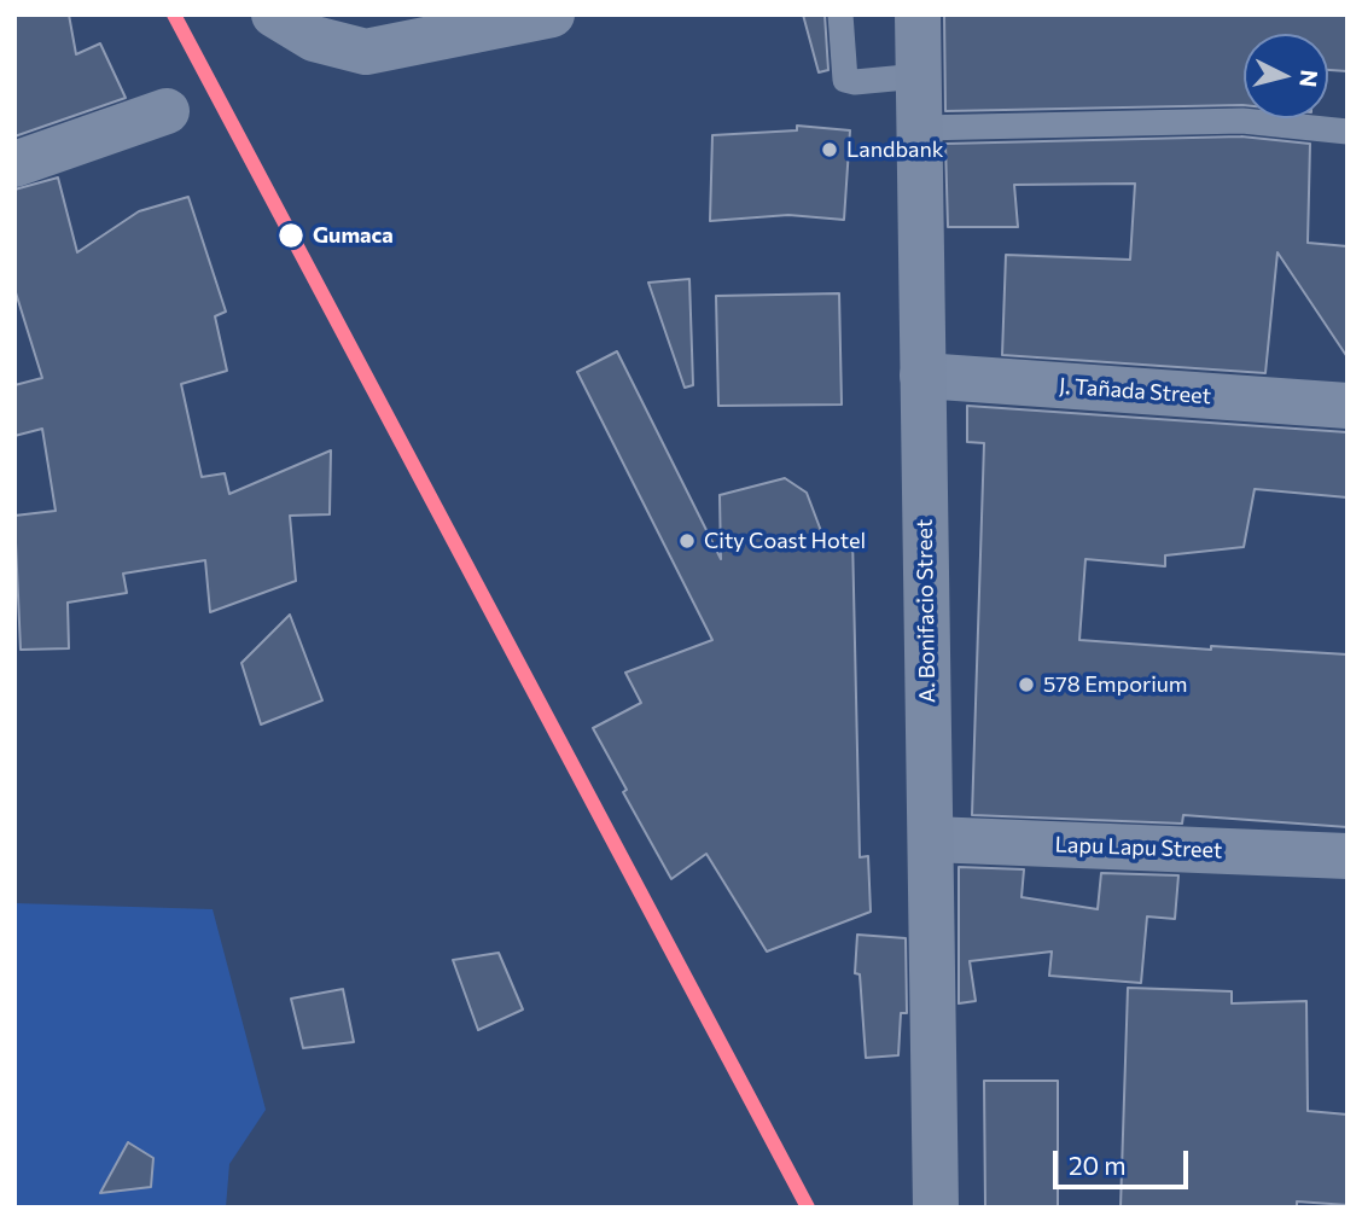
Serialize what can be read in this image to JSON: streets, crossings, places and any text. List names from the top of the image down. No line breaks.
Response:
{"streets":{"main road":["A. Bonifacio Street"],"street":["J. Tañada Street","Lapu Lapu Street"]},"crossings":[["J. Tañada Street","A. Bonifacio Street"],["A. Bonifacio Street","Lapu Lapu Street"]],"places":["Landbank","Gumaca","City Coast Hotel","578 Emporium"],"scale_bar":"20 m","north":"right"}
